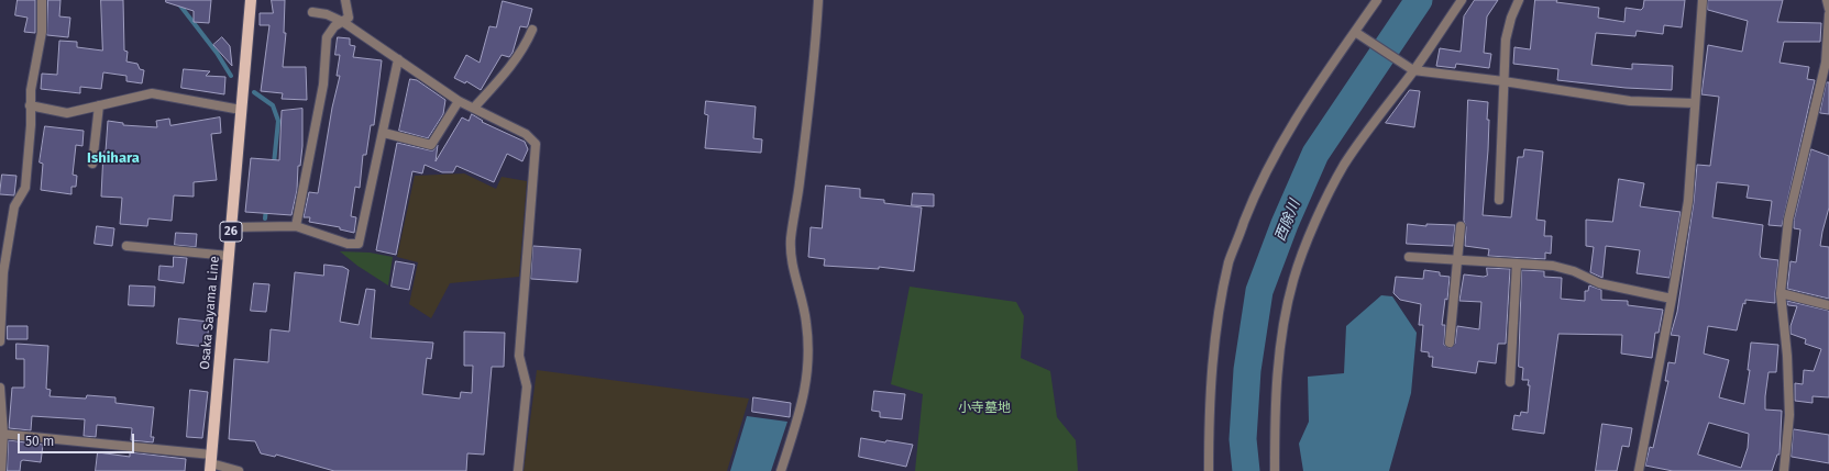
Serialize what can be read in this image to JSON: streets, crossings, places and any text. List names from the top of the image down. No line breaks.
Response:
{"streets":{"main road":["26","Osaka Sayama Line"]},"districts":["Ishihara"],"water":["西除川"],"parks":["小寺墓地"],"scale_bar":"50 m"}
